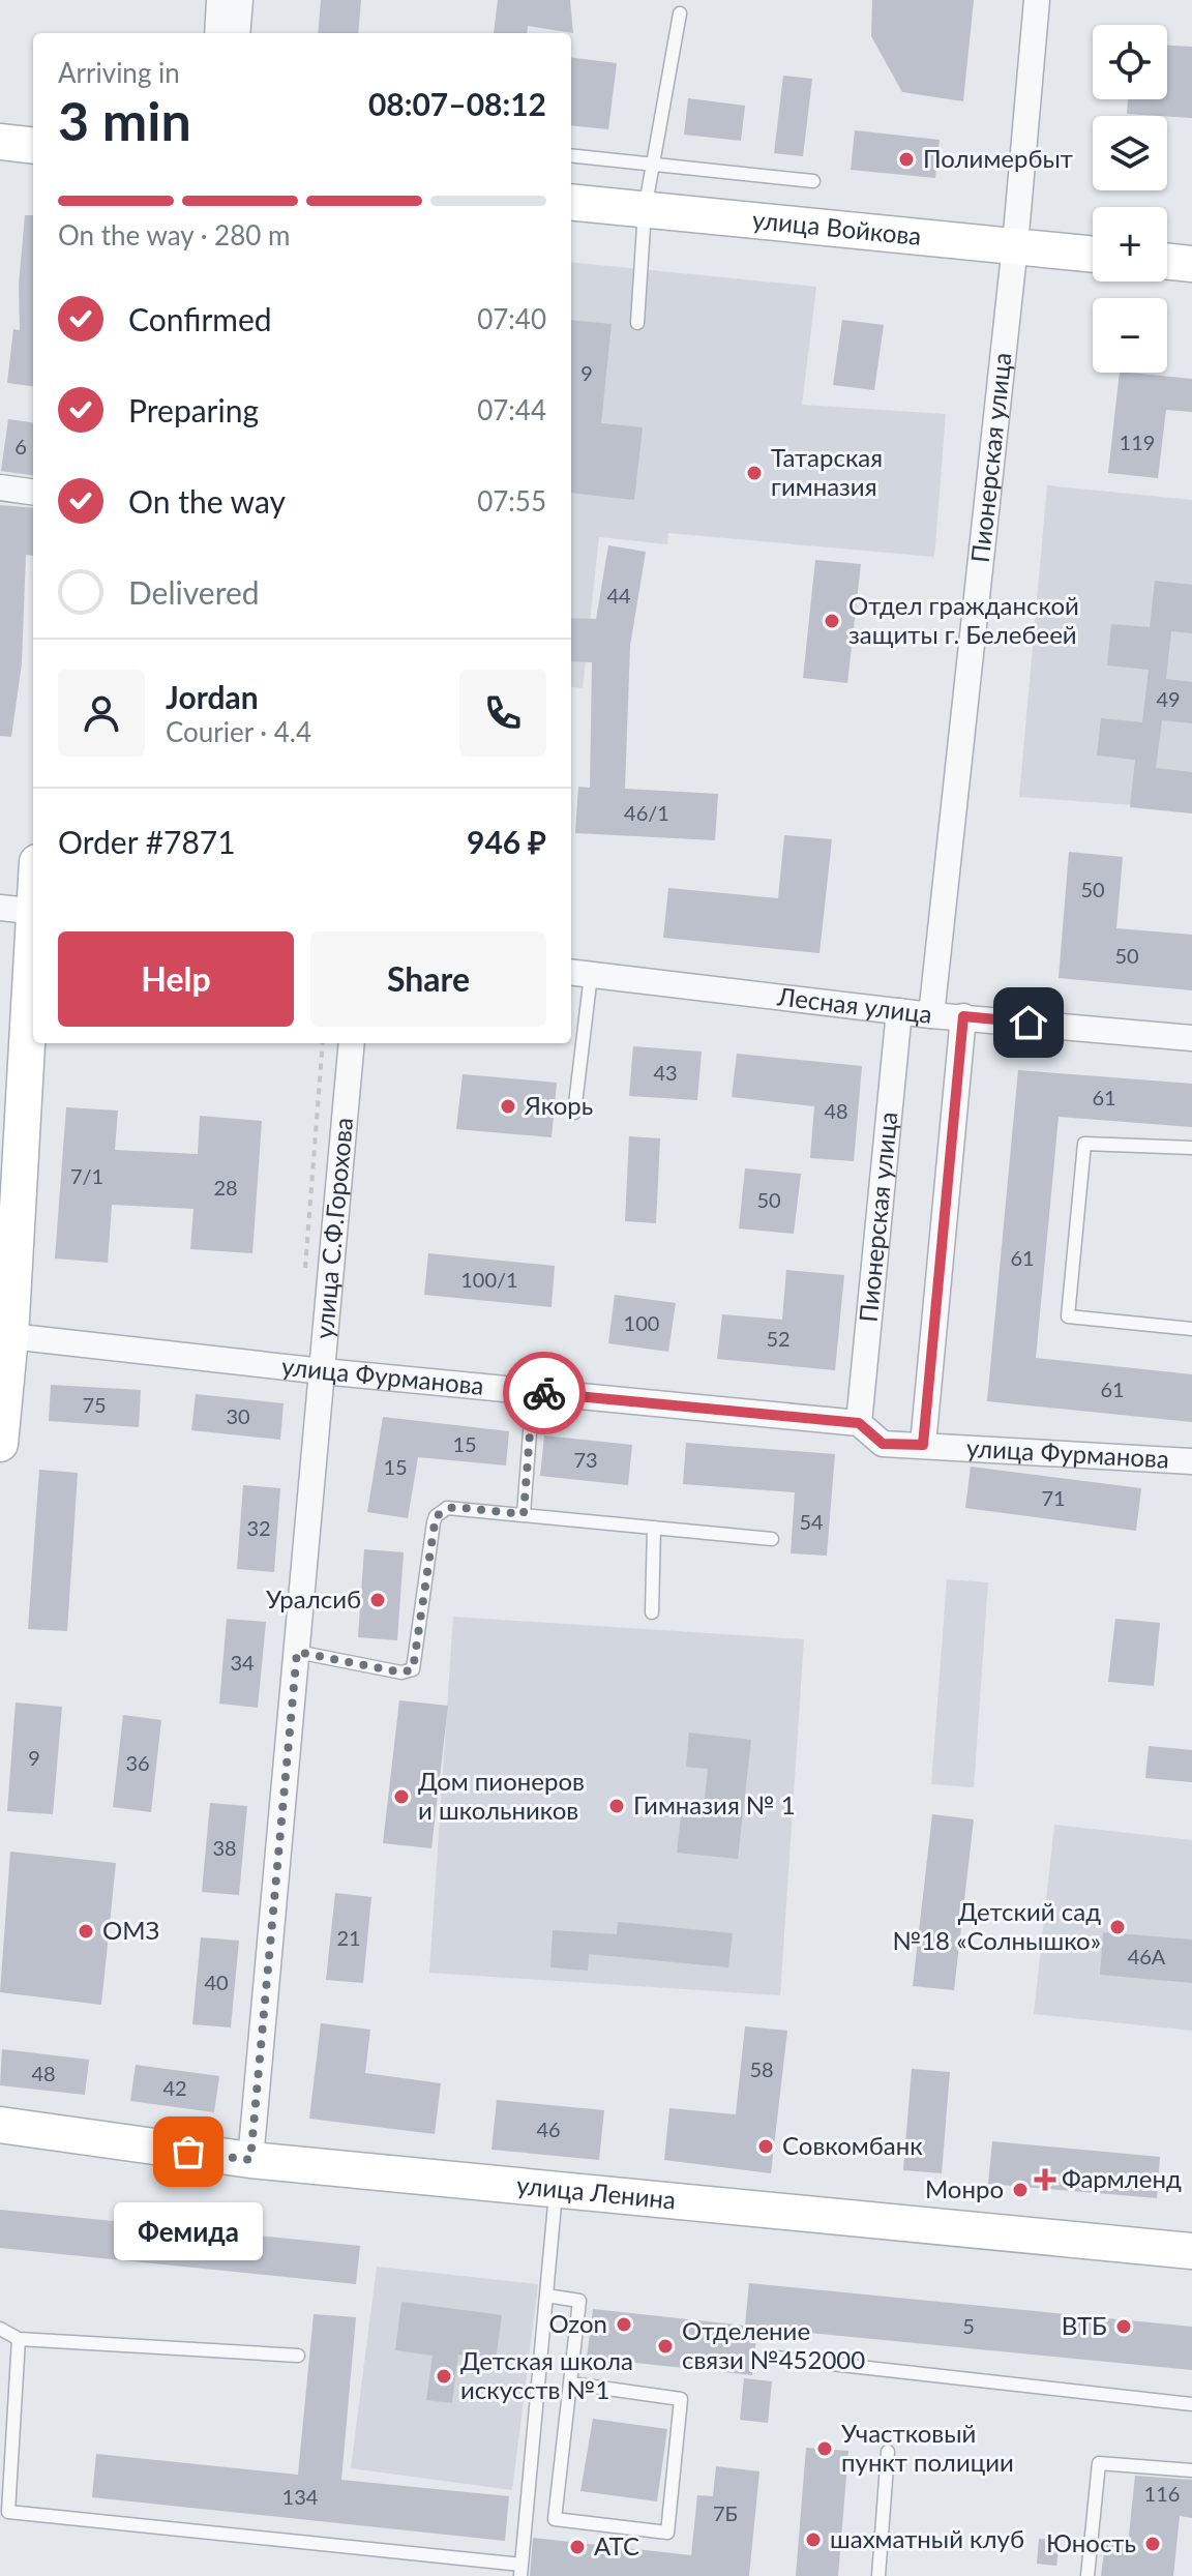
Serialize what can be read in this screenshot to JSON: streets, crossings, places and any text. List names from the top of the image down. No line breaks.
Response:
{"streets":{"main road":["улица Войкова","улица Ленина"],"street":["Пионерская улица","Лесная улица","улица С.Ф.Горохова","улица Фурманова"]},"crossings":[["улица Войкова","Пионерская улица"],["Пионерская улица","Лесная улица"],["Пионерская улица","улица Фурманова"],["улица С.Ф.Горохова","улица Фурманова"],["улица С.Ф.Горохова","улица Ленина"]],"places":{"other":["Полимербыт","Татарская гимназия","Отдел гражданской защиты г. Белебеей","Якорь","Уралсиб","Дом пионеров и школьников","Гимназия № 1","Детский сад №18 «Солнышко»","ОМЗ","Совкомбанк","Фемида","Монро","Ozon","ВТБ","Отделение связи №452000","Детская школа искусств №1","Участковый пункт полиции","шахматный клуб","Юность","АТС"],"health":["Фармленд"]},"house_numbers":["9","119","6","44","49","46/1","50","50","43","61","48","7/1","28","50","61","100/1","100","52","61","75","30","15","73","15","71","54","32","34","9","36","38","21","46А","40","58","48","42","46","5","116","134","7Б"],"page":{"map_buttons":["+","−"],"heading":["3 min","Arriving in","08:07–08:12"],"panel":["Jordan","Courier · 4.4","Order #7871","946 ₽"],"bar":"On the way · 280 m","list":[["Confirmed","07:40"],["Preparing","07:44"],["On the way","07:55"],"Delivered"],"buttons":["Help","Share"],"bubble":"Фемида"}}
